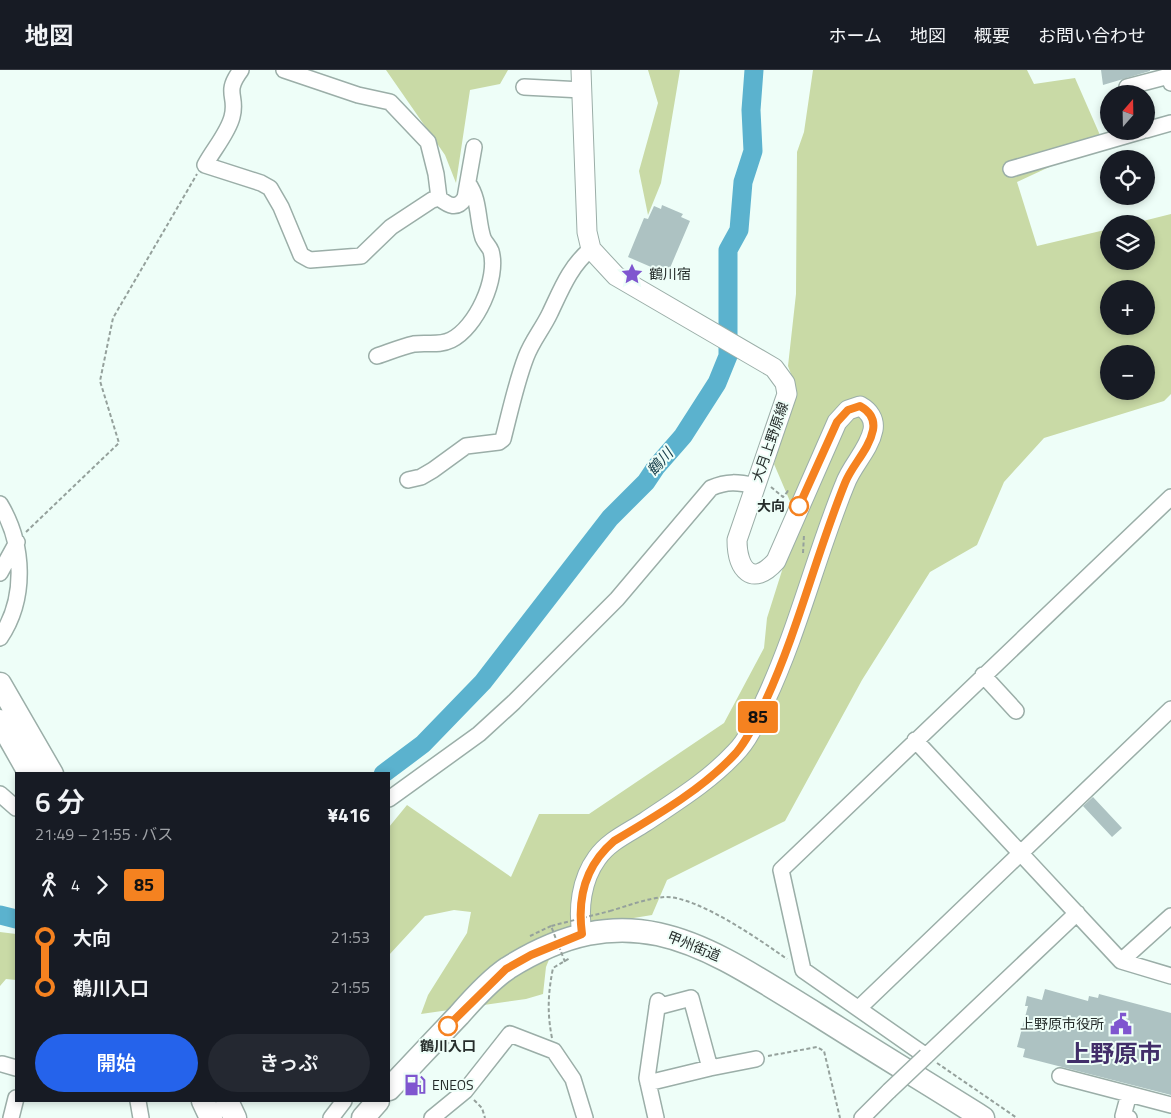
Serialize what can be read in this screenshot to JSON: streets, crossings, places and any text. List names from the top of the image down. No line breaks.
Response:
{"streets":{"highway":["甲州街道"],"main road":["大月上野原線"]},"crossings":[["大月上野原線","甲州街道"]],"districts":["上野原市"],"water":["鶴川"],"places":{"place":["鶴川宿"],"other":["大向","鶴川入口"],"public building":["上野原市役所"],"fuel station":["ENEOS"]},"lines":["bus line 85"],"north":"top","page":{"header":"地図","nav":["ホーム","地図","概要","お問い合わせ"],"on_map":"85","map_buttons":["+","−"],"heading":["6 分","21:49 – 21:55 · バス","¥416"],"legs":["4","85"],"list":[{"name":"大向","value":"21:53"},{"name":"鶴川入口","value":"21:55"}],"buttons":["開始","きっぷ"]}}
